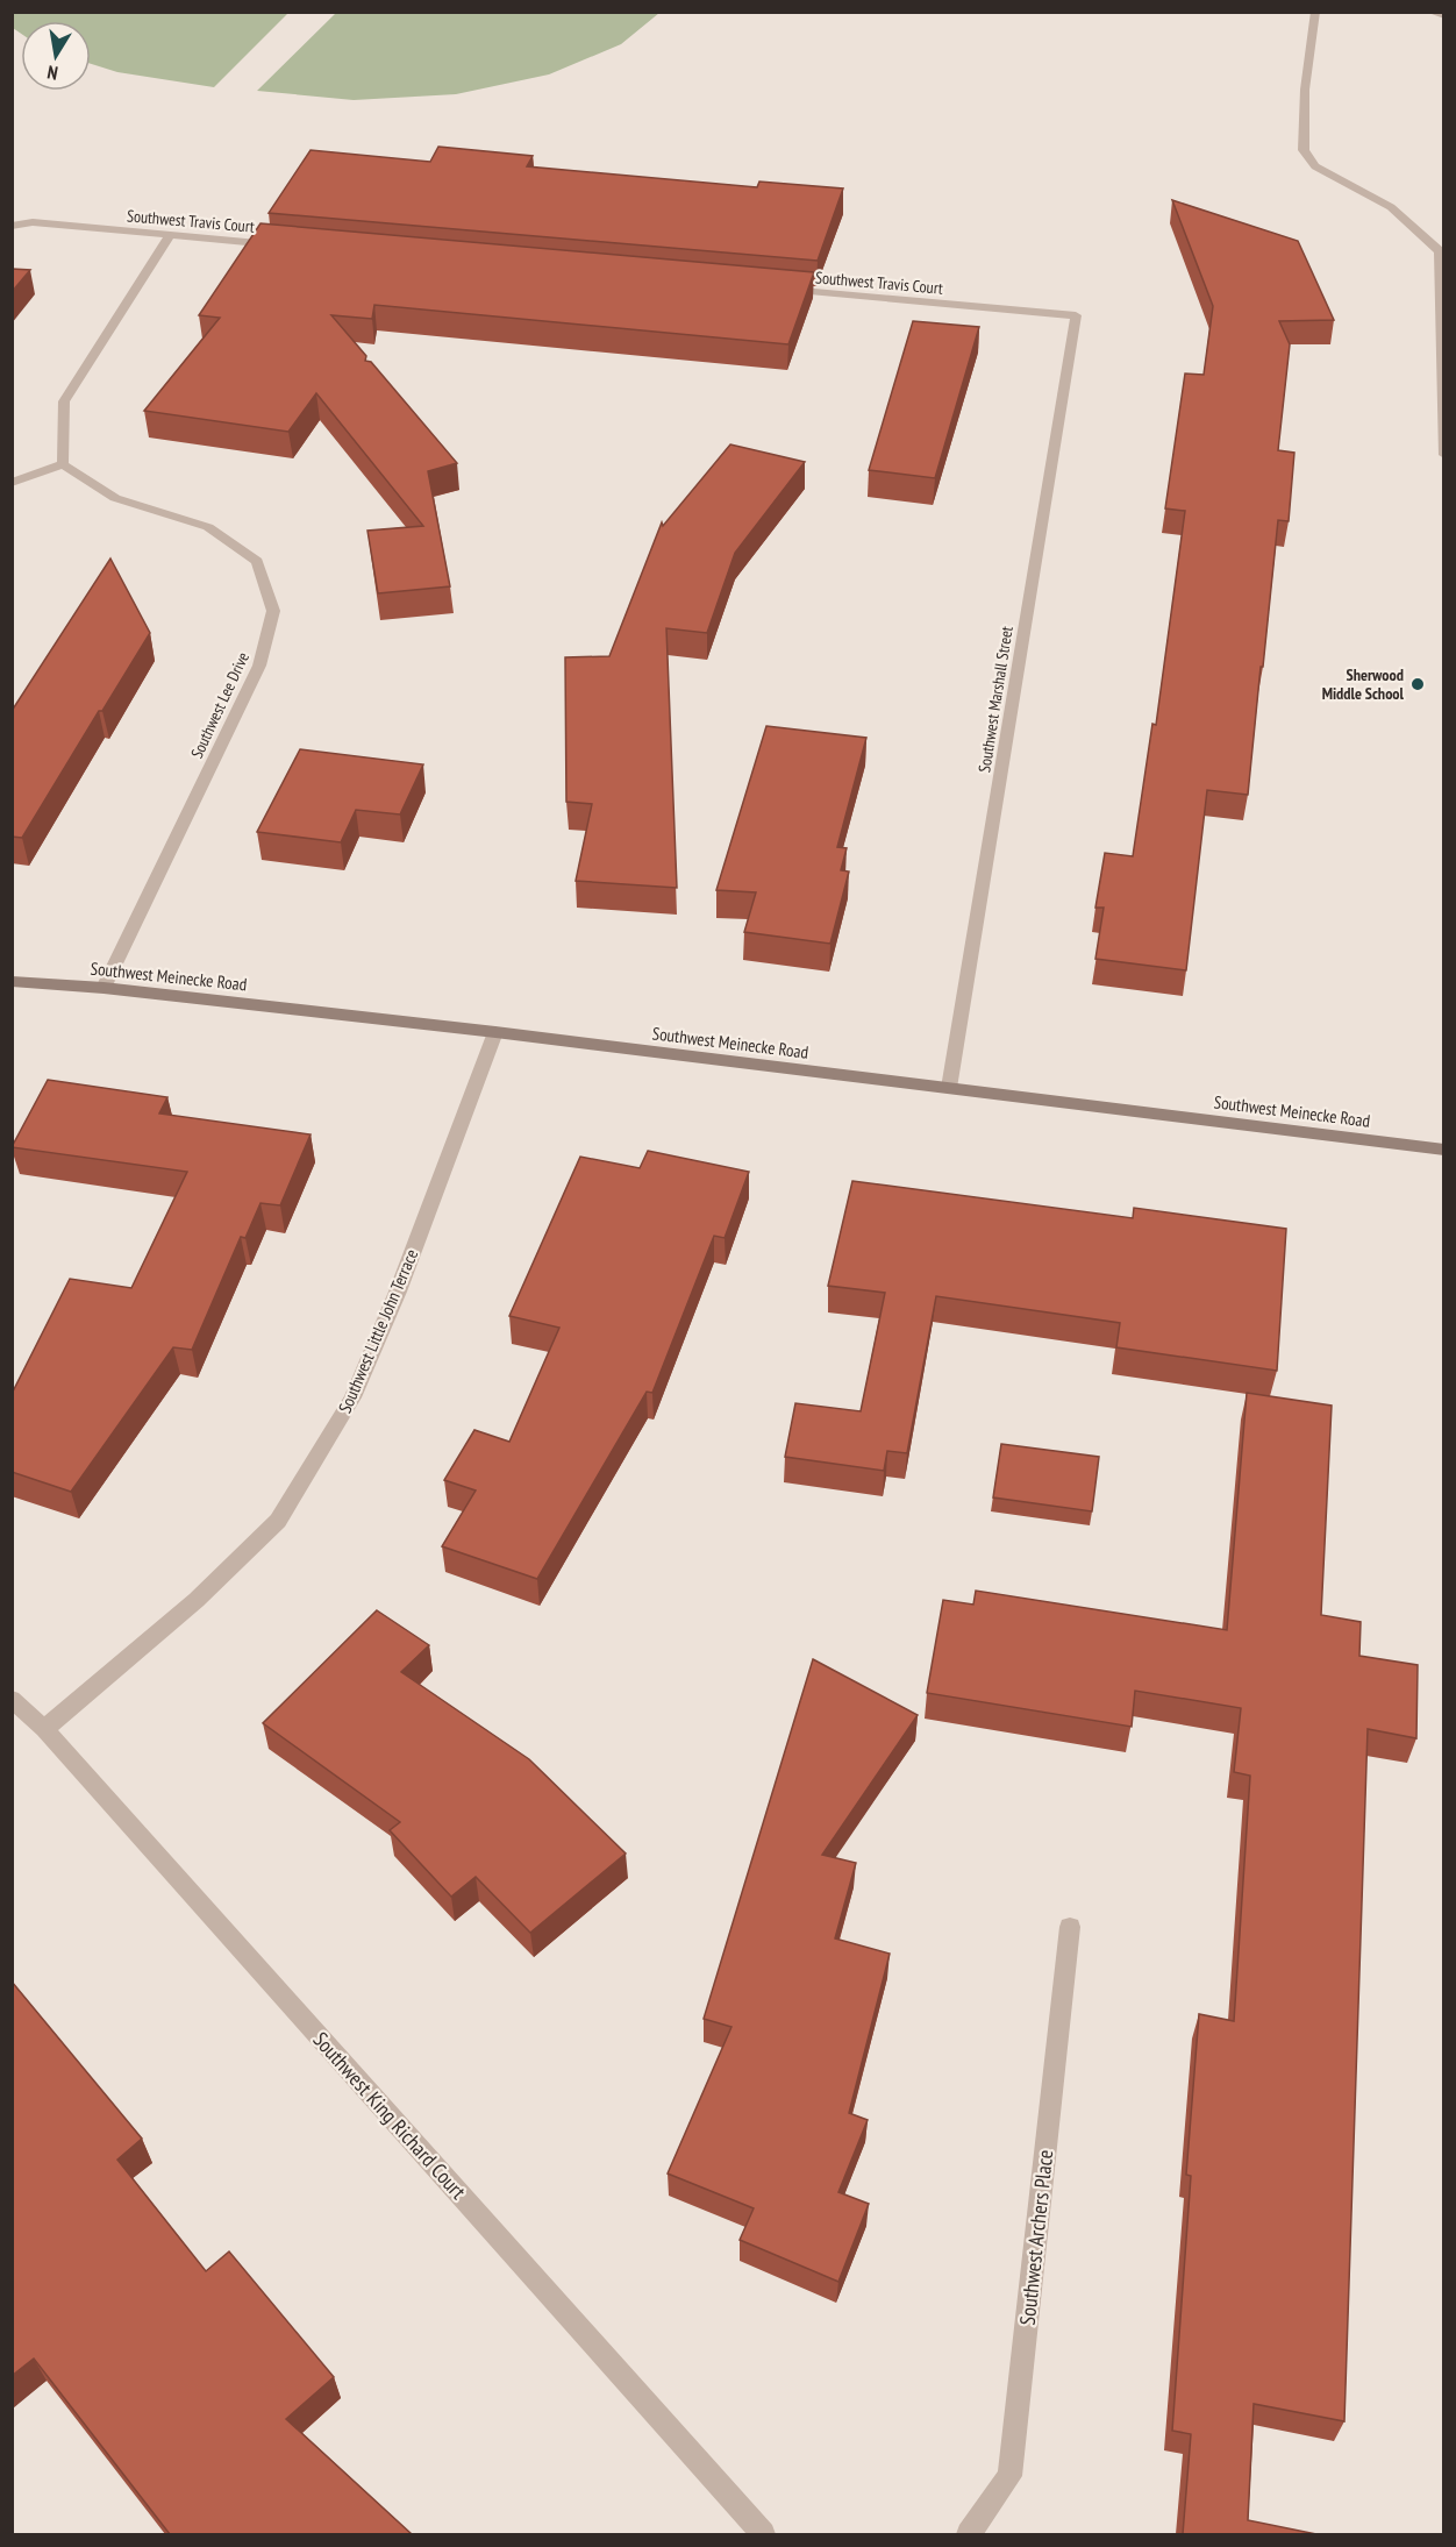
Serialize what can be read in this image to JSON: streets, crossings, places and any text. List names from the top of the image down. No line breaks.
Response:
{"streets":{"main road":["Southwest Meinecke Road"],"street":["Southwest Travis Court","Southwest Marshall Street","Southwest Lee Drive","Southwest Little John Terrace","Southwest King Richard Court","Southwest Archers Place"]},"crossings":[["Southwest Travis Court","Southwest Marshall Street"],["Southwest Marshall Street","Southwest Meinecke Road"],["Southwest Lee Drive","Southwest Meinecke Road"],["Southwest Meinecke Road","Southwest Little John Terrace"],["Southwest Little John Terrace","Southwest King Richard Court"]],"places":["Sherwood Middle School"],"north":"bottom"}
